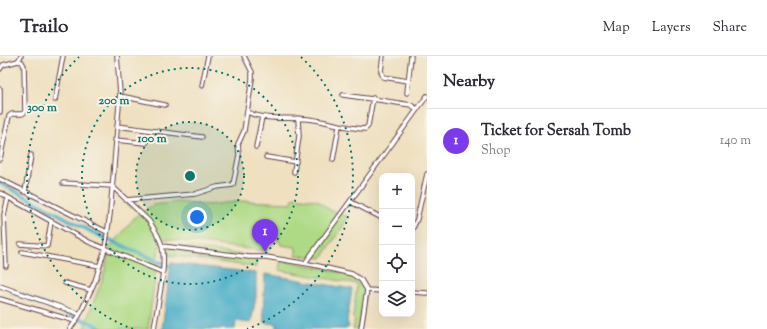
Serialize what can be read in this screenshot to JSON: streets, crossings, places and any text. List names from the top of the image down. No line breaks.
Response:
{"page":{"header":"Trailo","nav":["Map","Layers","Share"],"heading":"Nearby","list":[{"mark":"1","name":"Ticket for Sersah Tomb","note":"Shop","value":"140 m"}],"map_buttons":["+","−"],"pins":"1"},"rings":["200 m","300 m","100 m"]}
